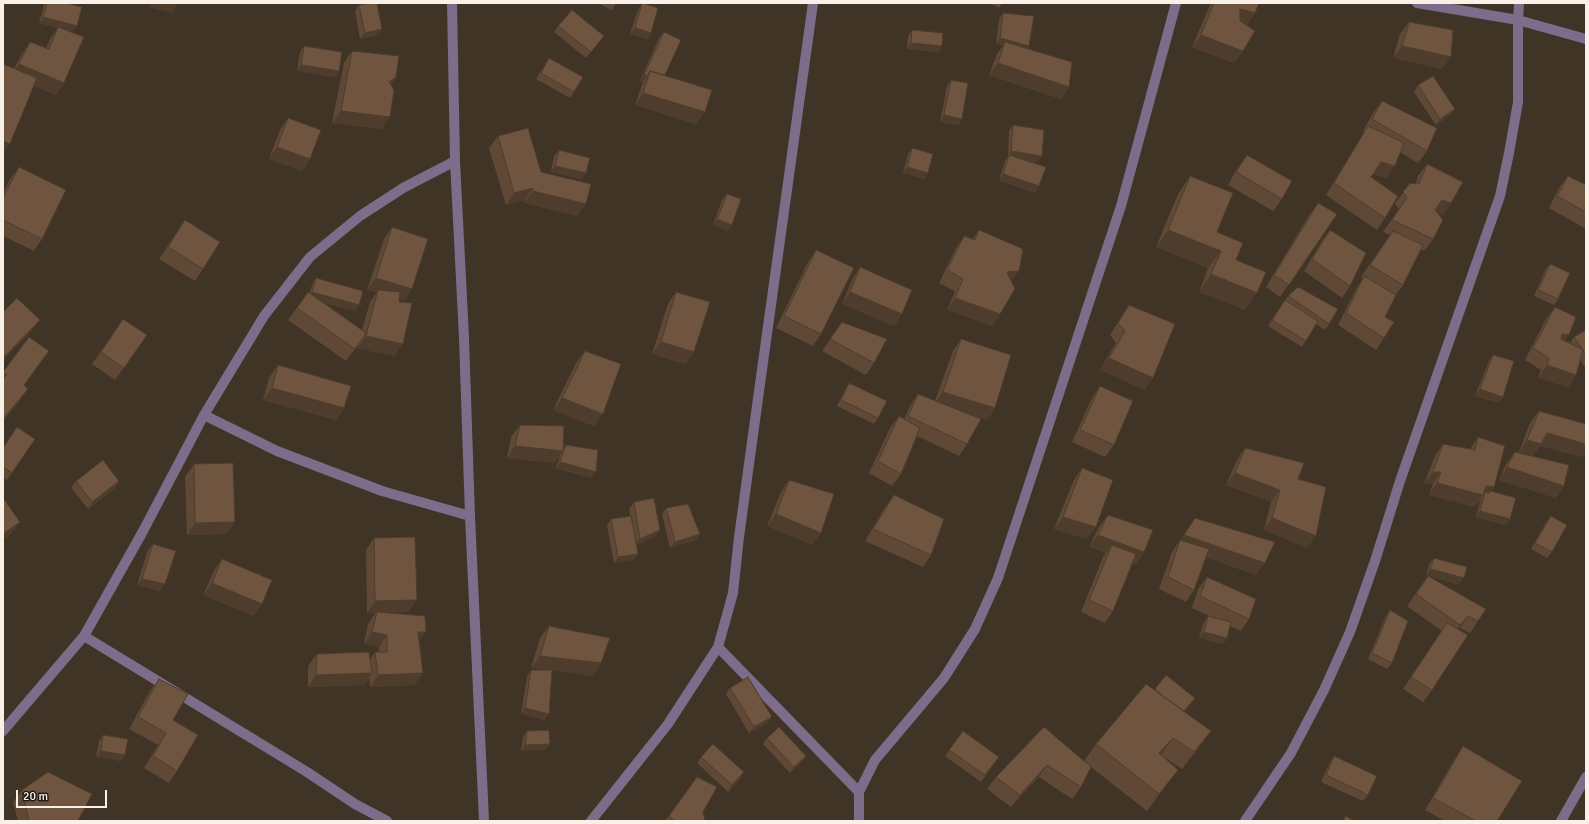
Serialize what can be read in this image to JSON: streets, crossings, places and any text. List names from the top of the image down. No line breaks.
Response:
{"scale_bar":"20 m"}
